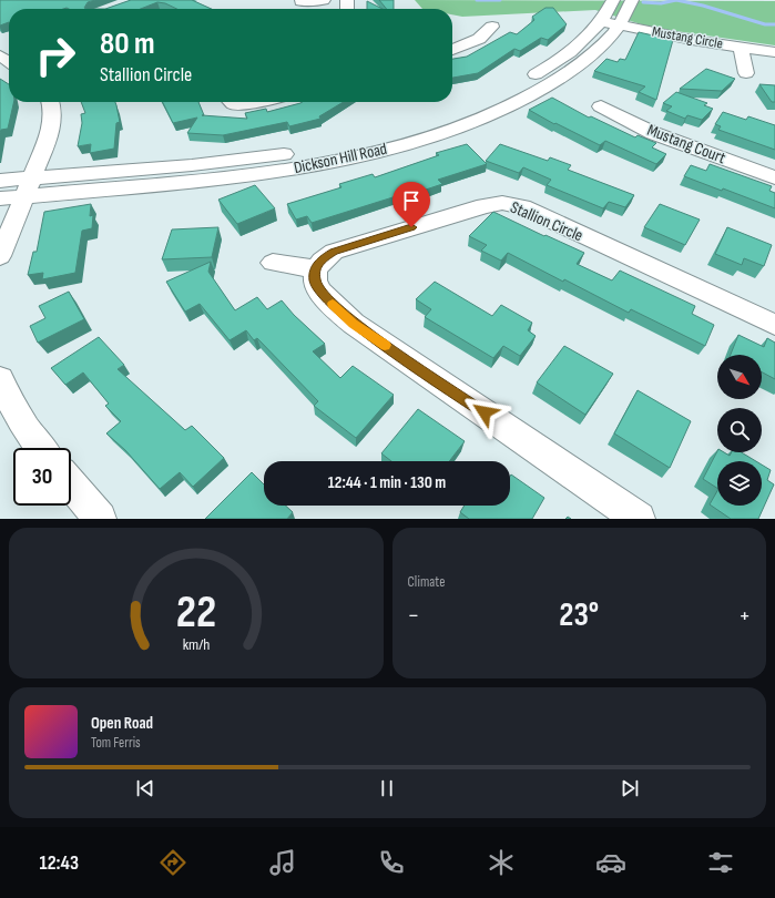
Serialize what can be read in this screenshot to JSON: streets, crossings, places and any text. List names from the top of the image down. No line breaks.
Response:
{"streets":{"street":["Mustang Circle","Mustang Court","Dickson Hill Road","Stallion Circle"]},"crossings":[["Mustang Circle","Dickson Hill Road"]],"north":"bottom right","page":{"turn":["80 m","Stallion Circle"],"limit":"30","trip":"12:44 · 1 min · 130 m","tile":"Climate","heat":["−","23°","+"],"song":["Open Road","Tom Ferris"],"tabs":"12:43","gauge":["22","km/h"]}}
